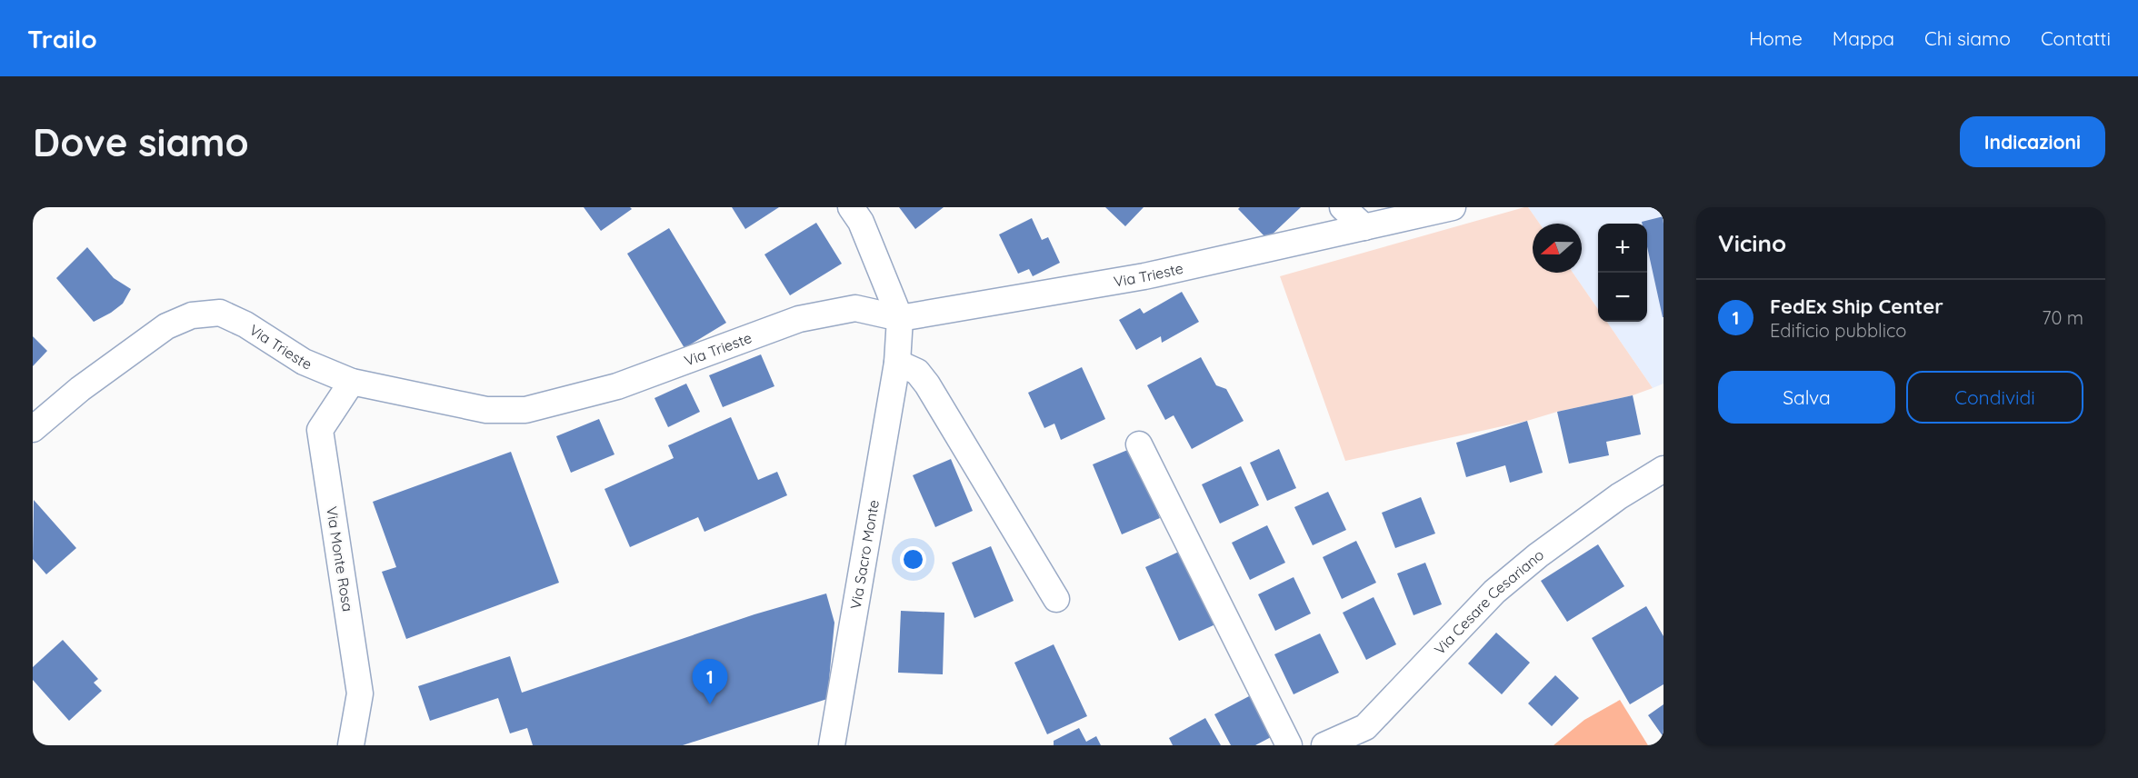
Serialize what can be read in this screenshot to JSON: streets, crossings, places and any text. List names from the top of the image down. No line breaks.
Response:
{"streets":{"street":["Via Trieste","Via Sacro Monte","Via Monte Rosa","Via Cesare Cesariano"]},"crossings":[["Via Trieste","Via Sacro Monte"],["Via Trieste","Via Monte Rosa"]],"north":"left","page":{"header":"Trailo","nav":["Home","Mappa","Chi siamo","Contatti"],"buttons":["Indicazioni",["Salva","Condividi"]],"title":"Dove siamo","heading":"Vicino","map_buttons":["+","−"],"list":[{"mark":"1","name":"FedEx Ship Center","note":"Edificio pubblico","value":"70 m"}],"pins":"1"}}
